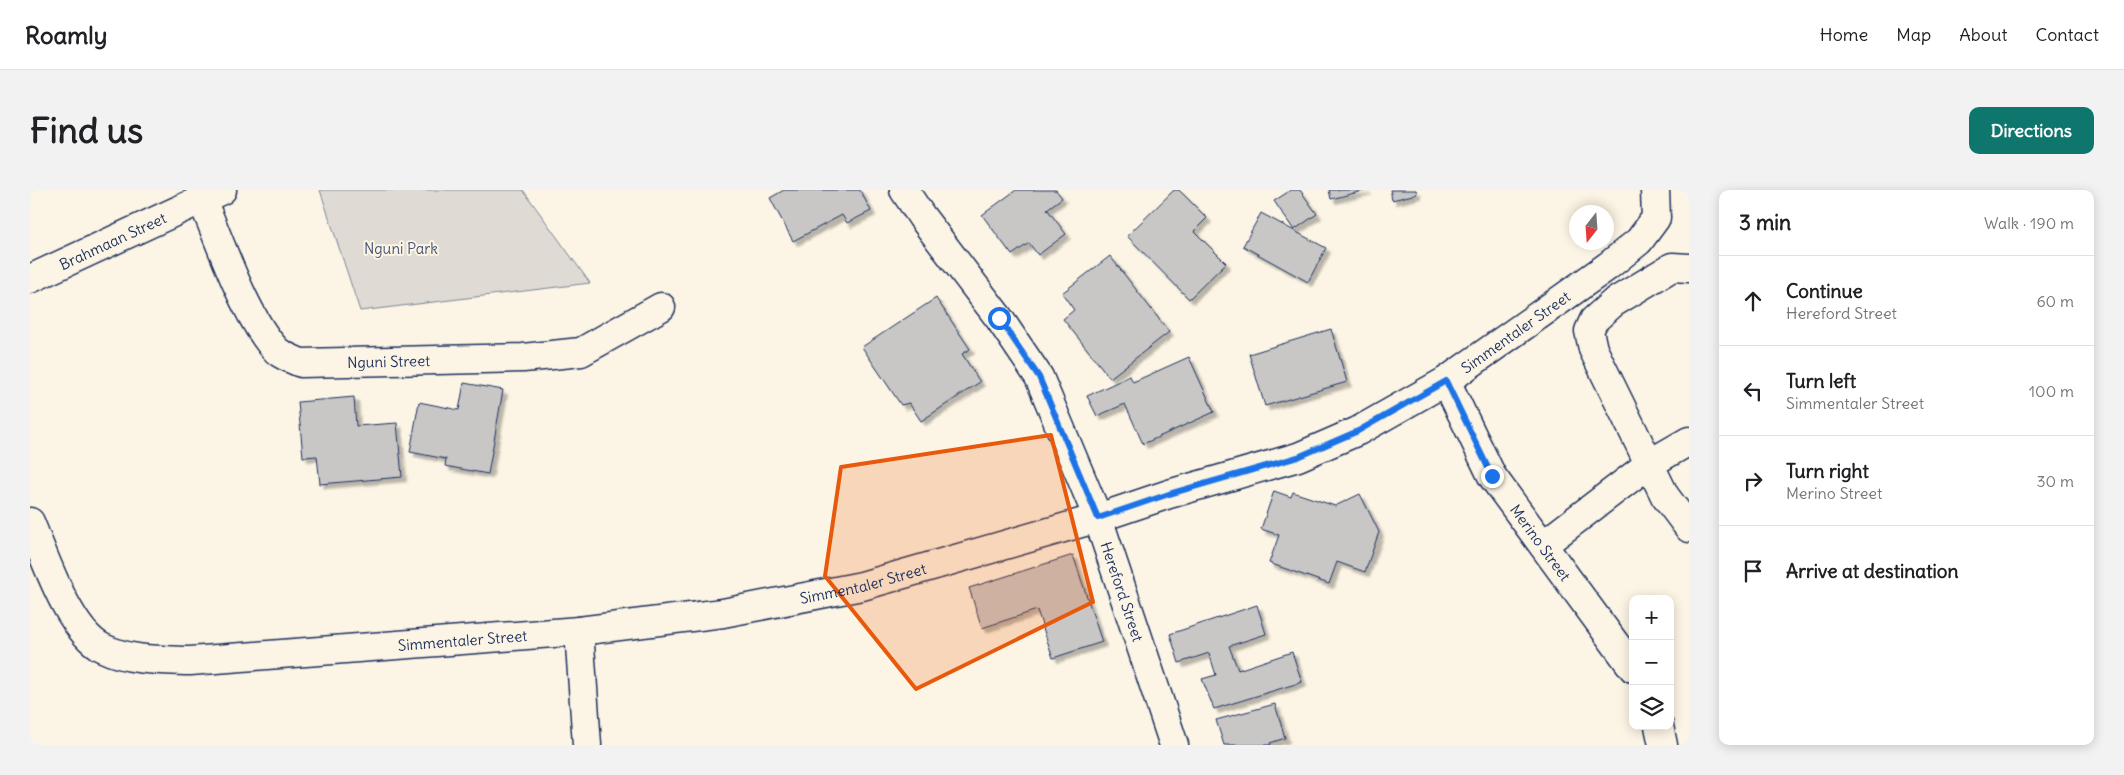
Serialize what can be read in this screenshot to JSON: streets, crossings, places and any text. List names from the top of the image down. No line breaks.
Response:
{"streets":{"street":["Brahmaan Street","Simmentaler Street","Nguni Street","Merino Street","Hereford Street"]},"crossings":[["Brahmaan Street","Nguni Street"],["Simmentaler Street","Merino Street"],["Simmentaler Street","Hereford Street"]],"parks":["Nguni Park"],"north":"bottom","page":{"header":"Roamly","nav":["Home","Map","About","Contact"],"buttons":"Directions","title":"Find us","heading":["3 min","Walk · 190 m"],"list":[["Continue","Hereford Street","60 m"],["Turn left","Simmentaler Street","100 m"],["Turn right","Merino Street","30 m"],"Arrive at destination"],"map_buttons":["+","−"]}}
